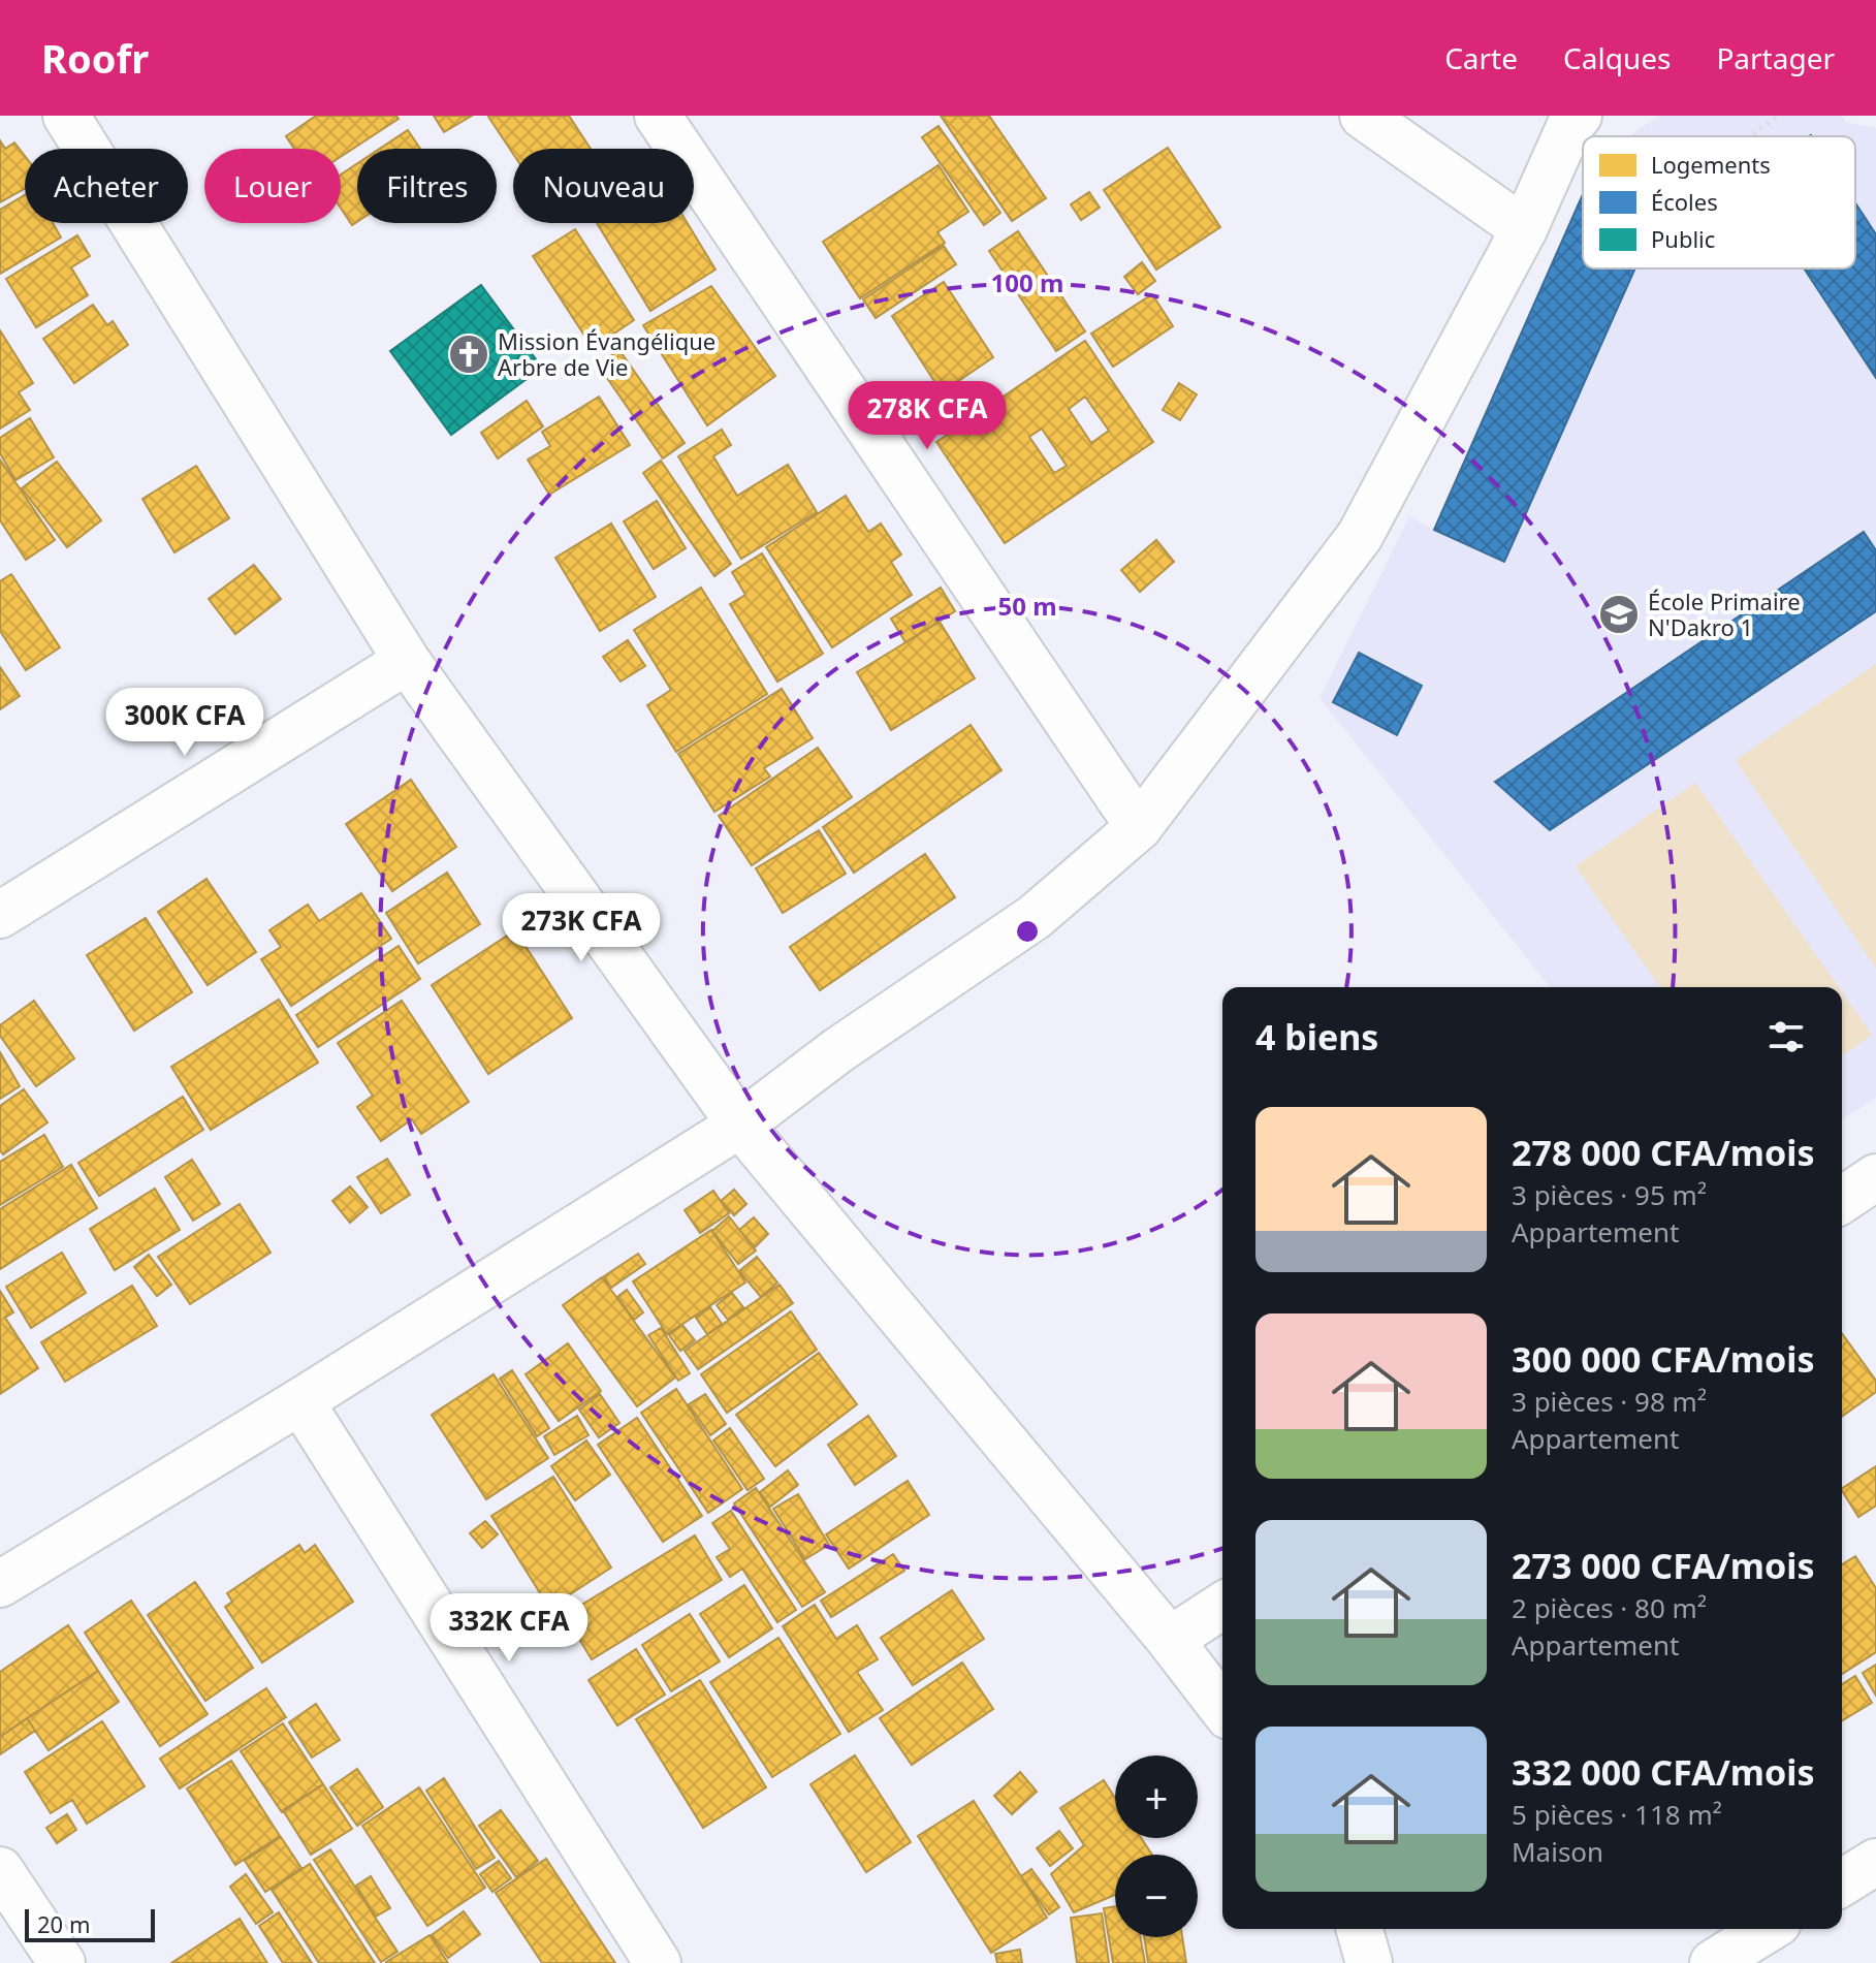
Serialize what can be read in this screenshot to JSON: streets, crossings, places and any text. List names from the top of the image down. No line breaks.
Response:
{"places":{"church":["Mission Évangélique Arbre de Vie"],"school or university":["École Primaire N'Dakro 1"]},"legend":["Logements","Écoles","Public"],"scale_bar":"20 m","page":{"header":"Roofr","nav":["Carte","Calques","Partager"],"chip":["Acheter","Louer","Filtres","Nouveau"],"price":["278K CFA","300K CFA","273K CFA","332K CFA"],"heading":"4 biens","list":[{"name":"278 000 CFA/mois","note":"3 pièces · 95 m² · Appartement"},{"name":"300 000 CFA/mois","note":"3 pièces · 98 m² · Appartement"},{"name":"273 000 CFA/mois","note":"2 pièces · 80 m² · Appartement"},{"name":"332 000 CFA/mois","note":"5 pièces · 118 m² · Maison"}],"map_buttons":["+","−"],"scale":"20 m"},"rings":["100 m","50 m"]}
